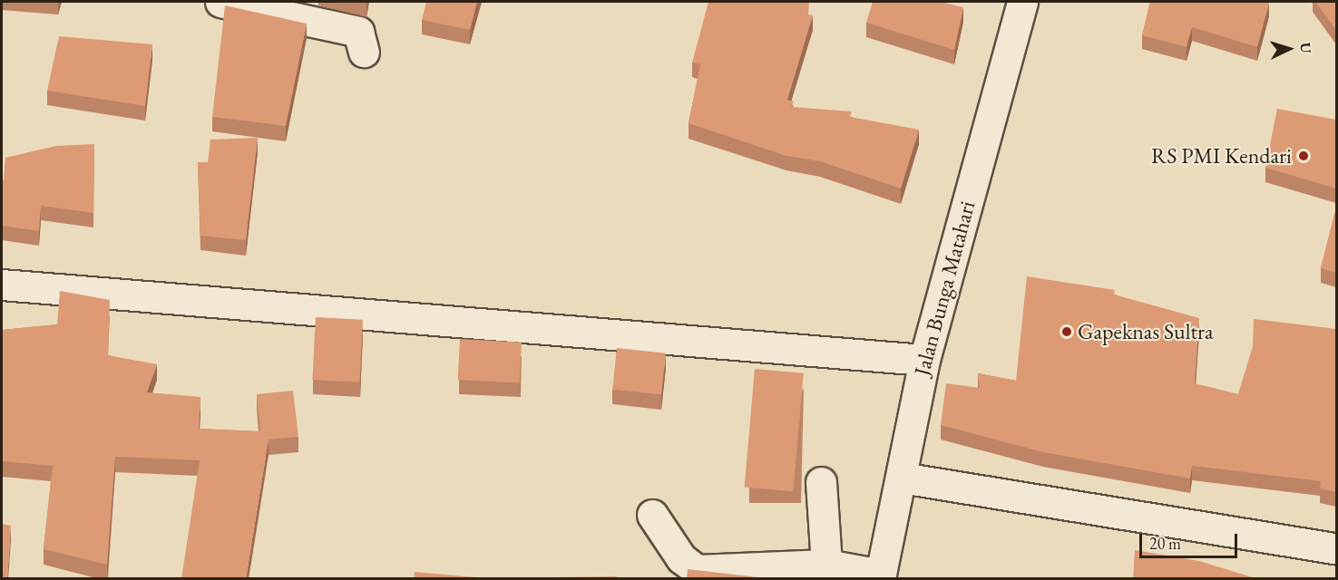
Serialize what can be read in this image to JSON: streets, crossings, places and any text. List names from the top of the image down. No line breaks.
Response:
{"streets":{"street":["Jalan Bunga Matahari"]},"places":["RS PMI Kendari","Gapeknas Sultra"],"scale_bar":"20 m","north":"right"}
